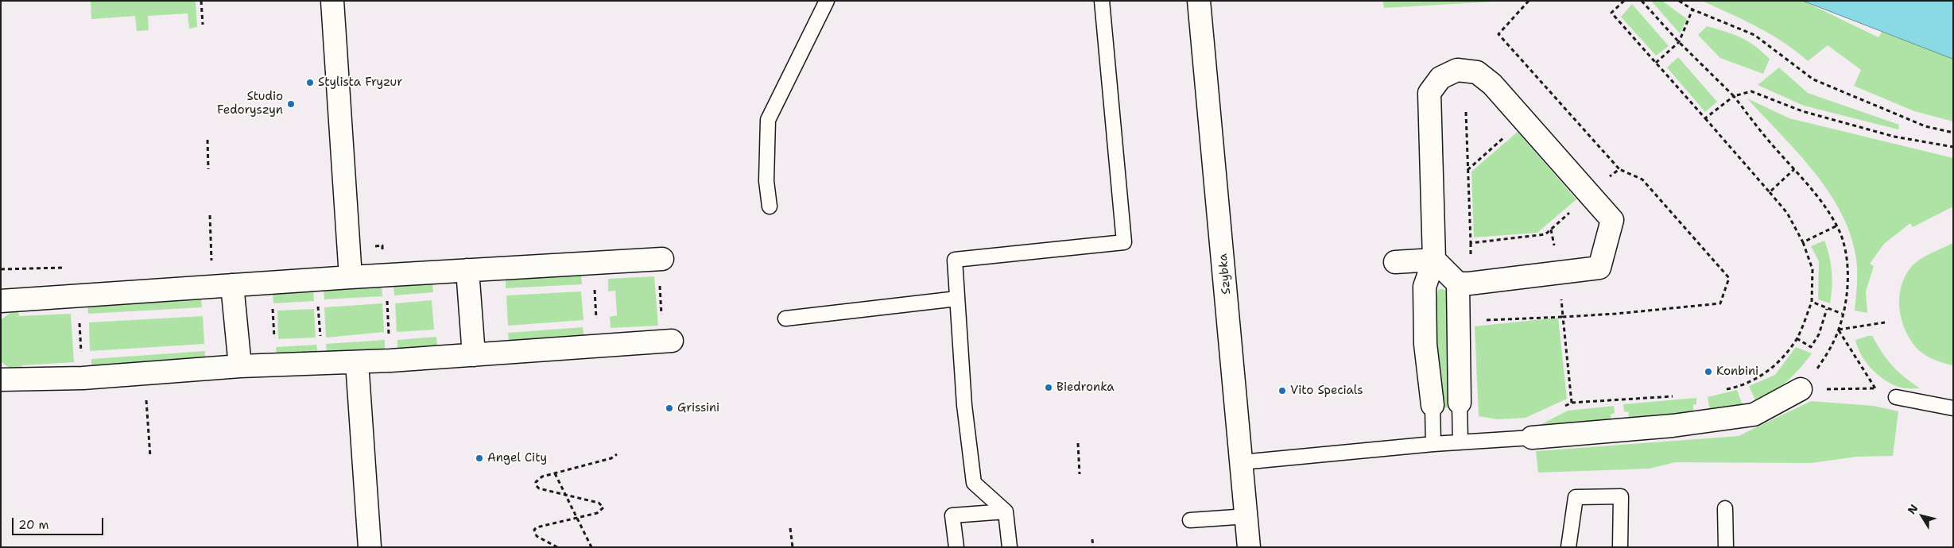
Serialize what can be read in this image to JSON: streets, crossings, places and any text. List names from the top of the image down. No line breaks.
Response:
{"streets":{"street":["Szybka"]},"places":["Stylista Fryzur","Studio Fedoryszyn","Konbini","Biedronka","Vito Specials","Grissini","Angel City"],"scale_bar":"20 m","north":"top left"}
